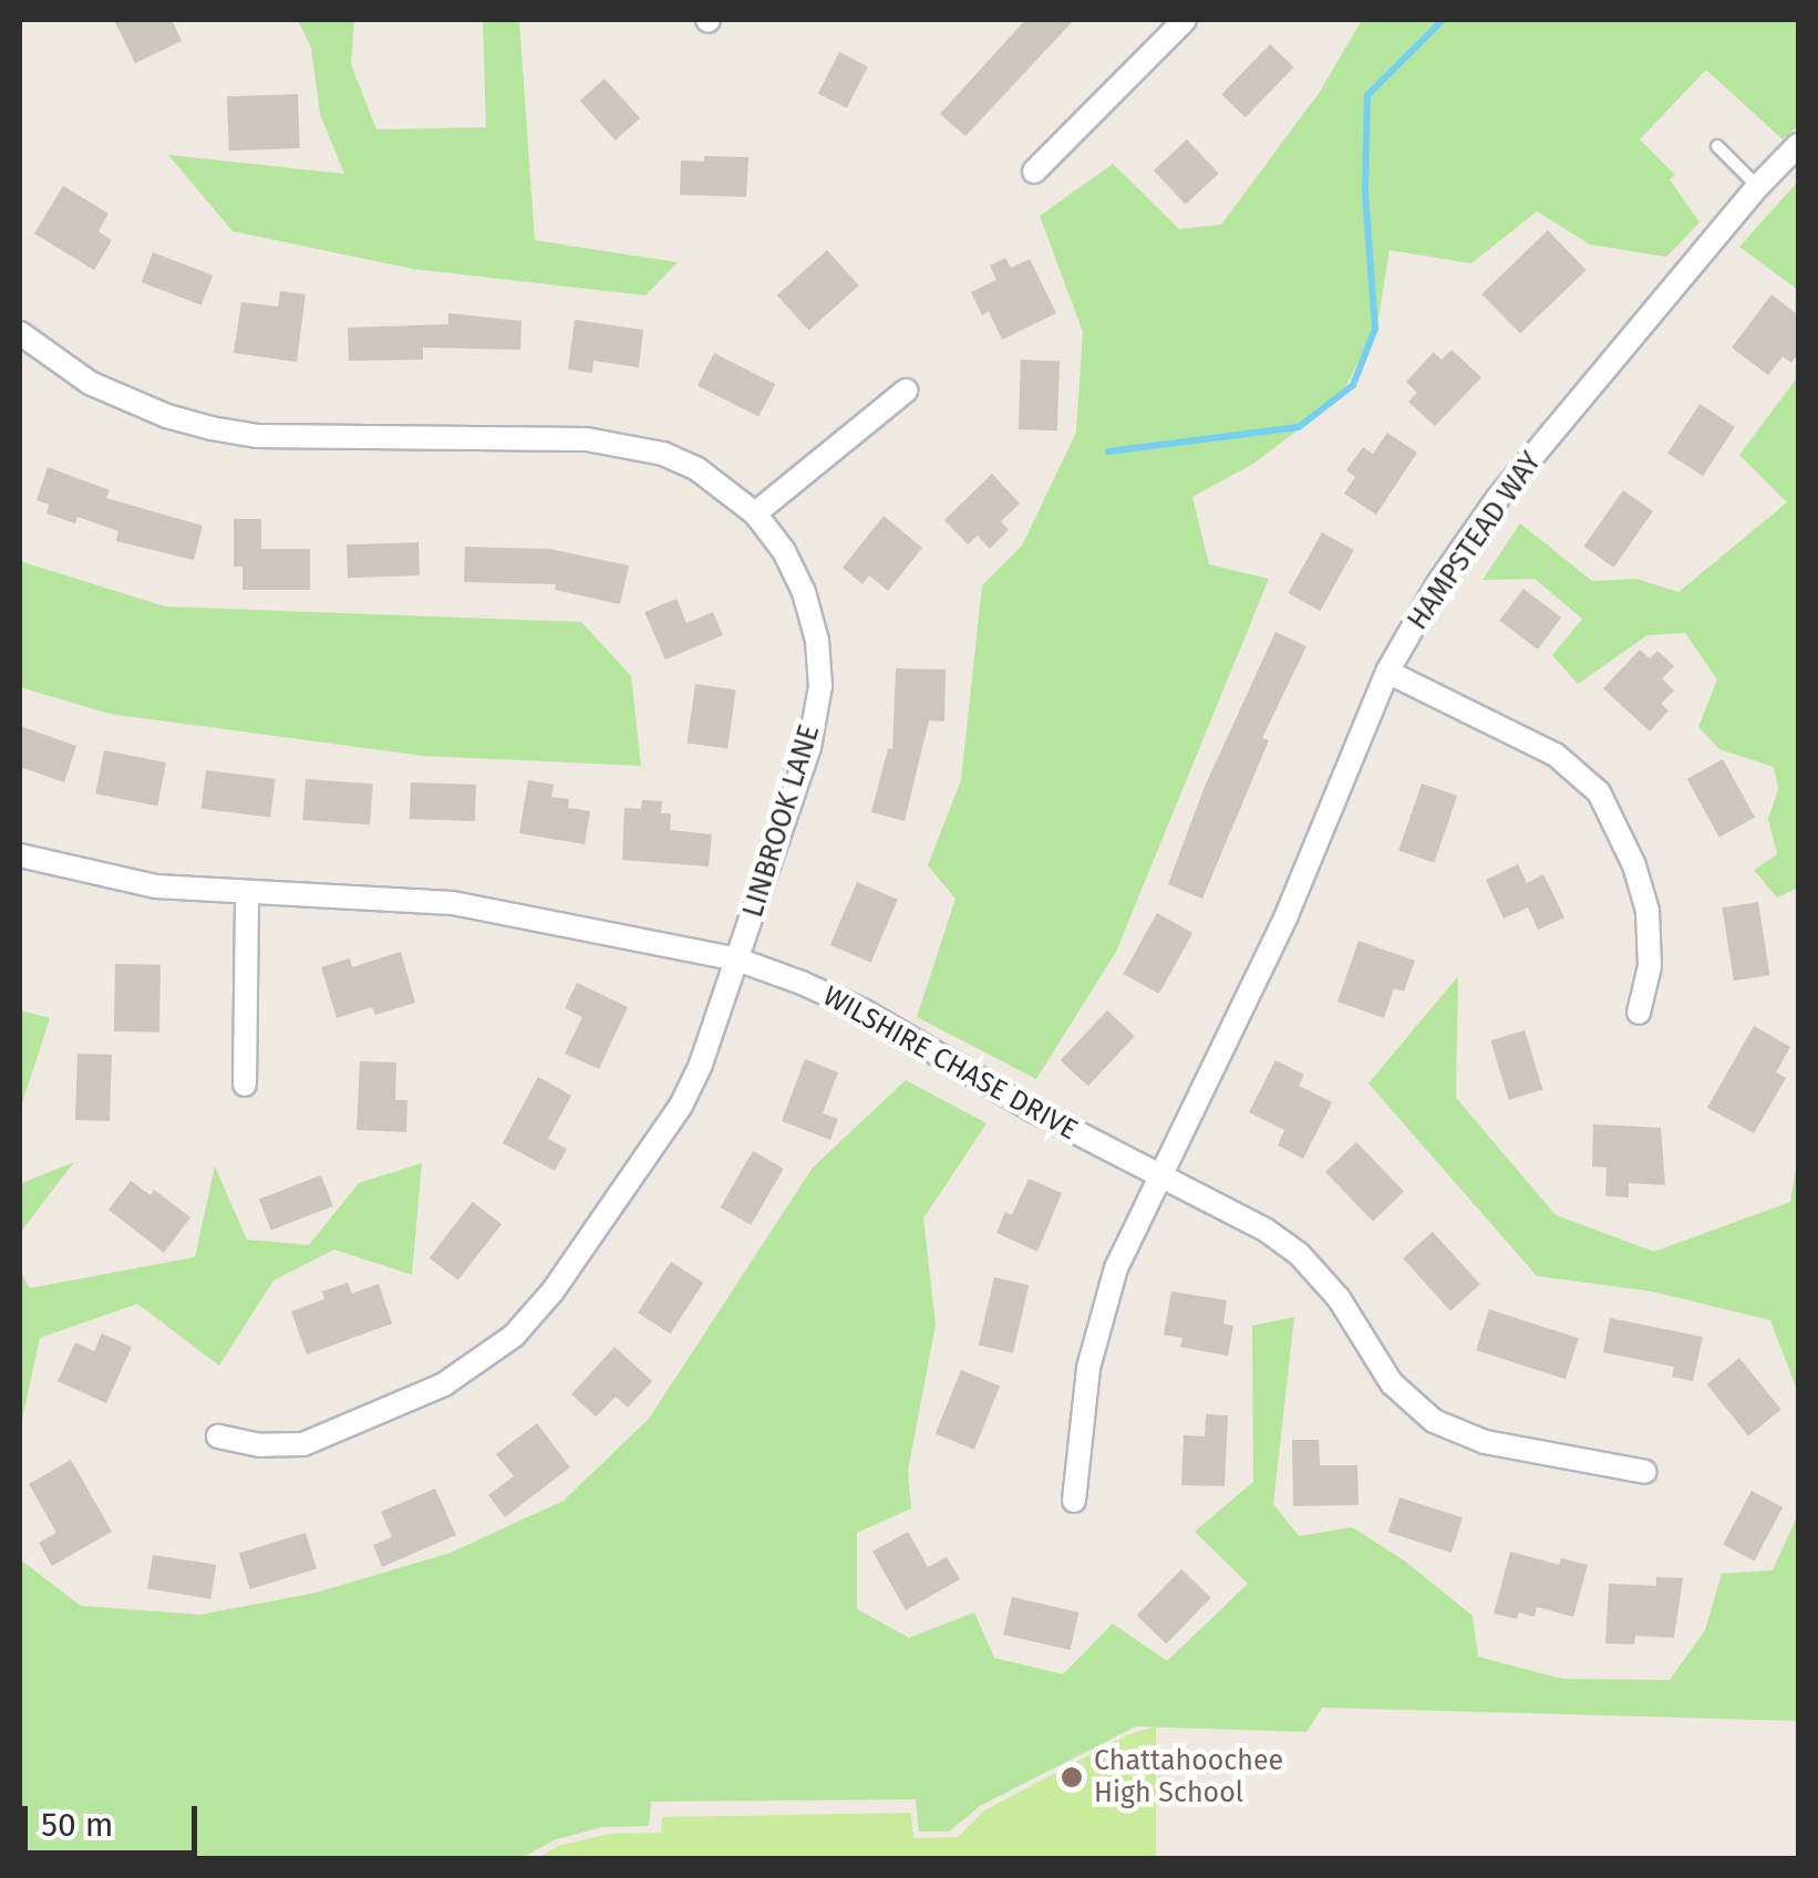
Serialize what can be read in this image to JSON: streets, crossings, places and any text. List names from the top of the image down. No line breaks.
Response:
{"streets":{"street":["HAMPSTEAD WAY","LINBROOK LANE","WILSHIRE CHASE DRIVE"]},"crossings":[["HAMPSTEAD WAY","WILSHIRE CHASE DRIVE"],["LINBROOK LANE","WILSHIRE CHASE DRIVE"]],"places":["Chattahoochee High School"],"scale_bar":"50 m"}
